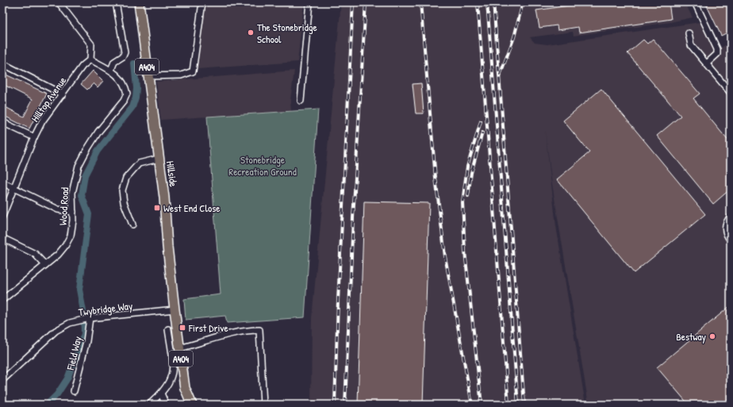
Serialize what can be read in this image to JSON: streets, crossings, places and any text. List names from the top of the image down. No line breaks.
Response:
{"streets":{"main road":["A404","Hillside"],"street":["Hilltop Avenue","Wood Road","Twybridge Way","Field Way"]},"crossings":[["Hilltop Avenue","Wood Road"],["Hillside","Twybridge Way"],["Twybridge Way","Field Way"]],"parks":["Stonebridge Recreation Ground"],"places":{"other":["The Stonebridge School","Bestway"],"transit":["West End Close","First Drive"]}}
